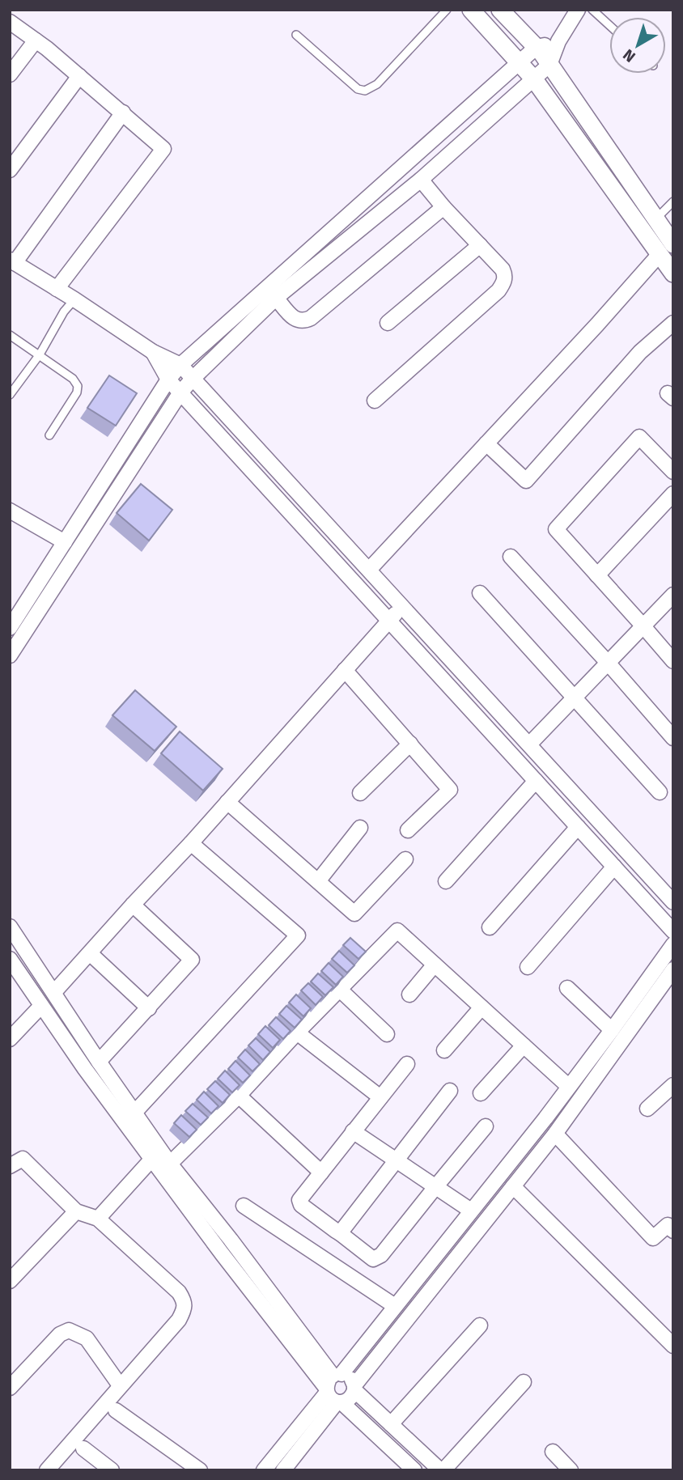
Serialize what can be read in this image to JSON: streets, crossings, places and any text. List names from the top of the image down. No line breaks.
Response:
{"north":"bottom left"}
